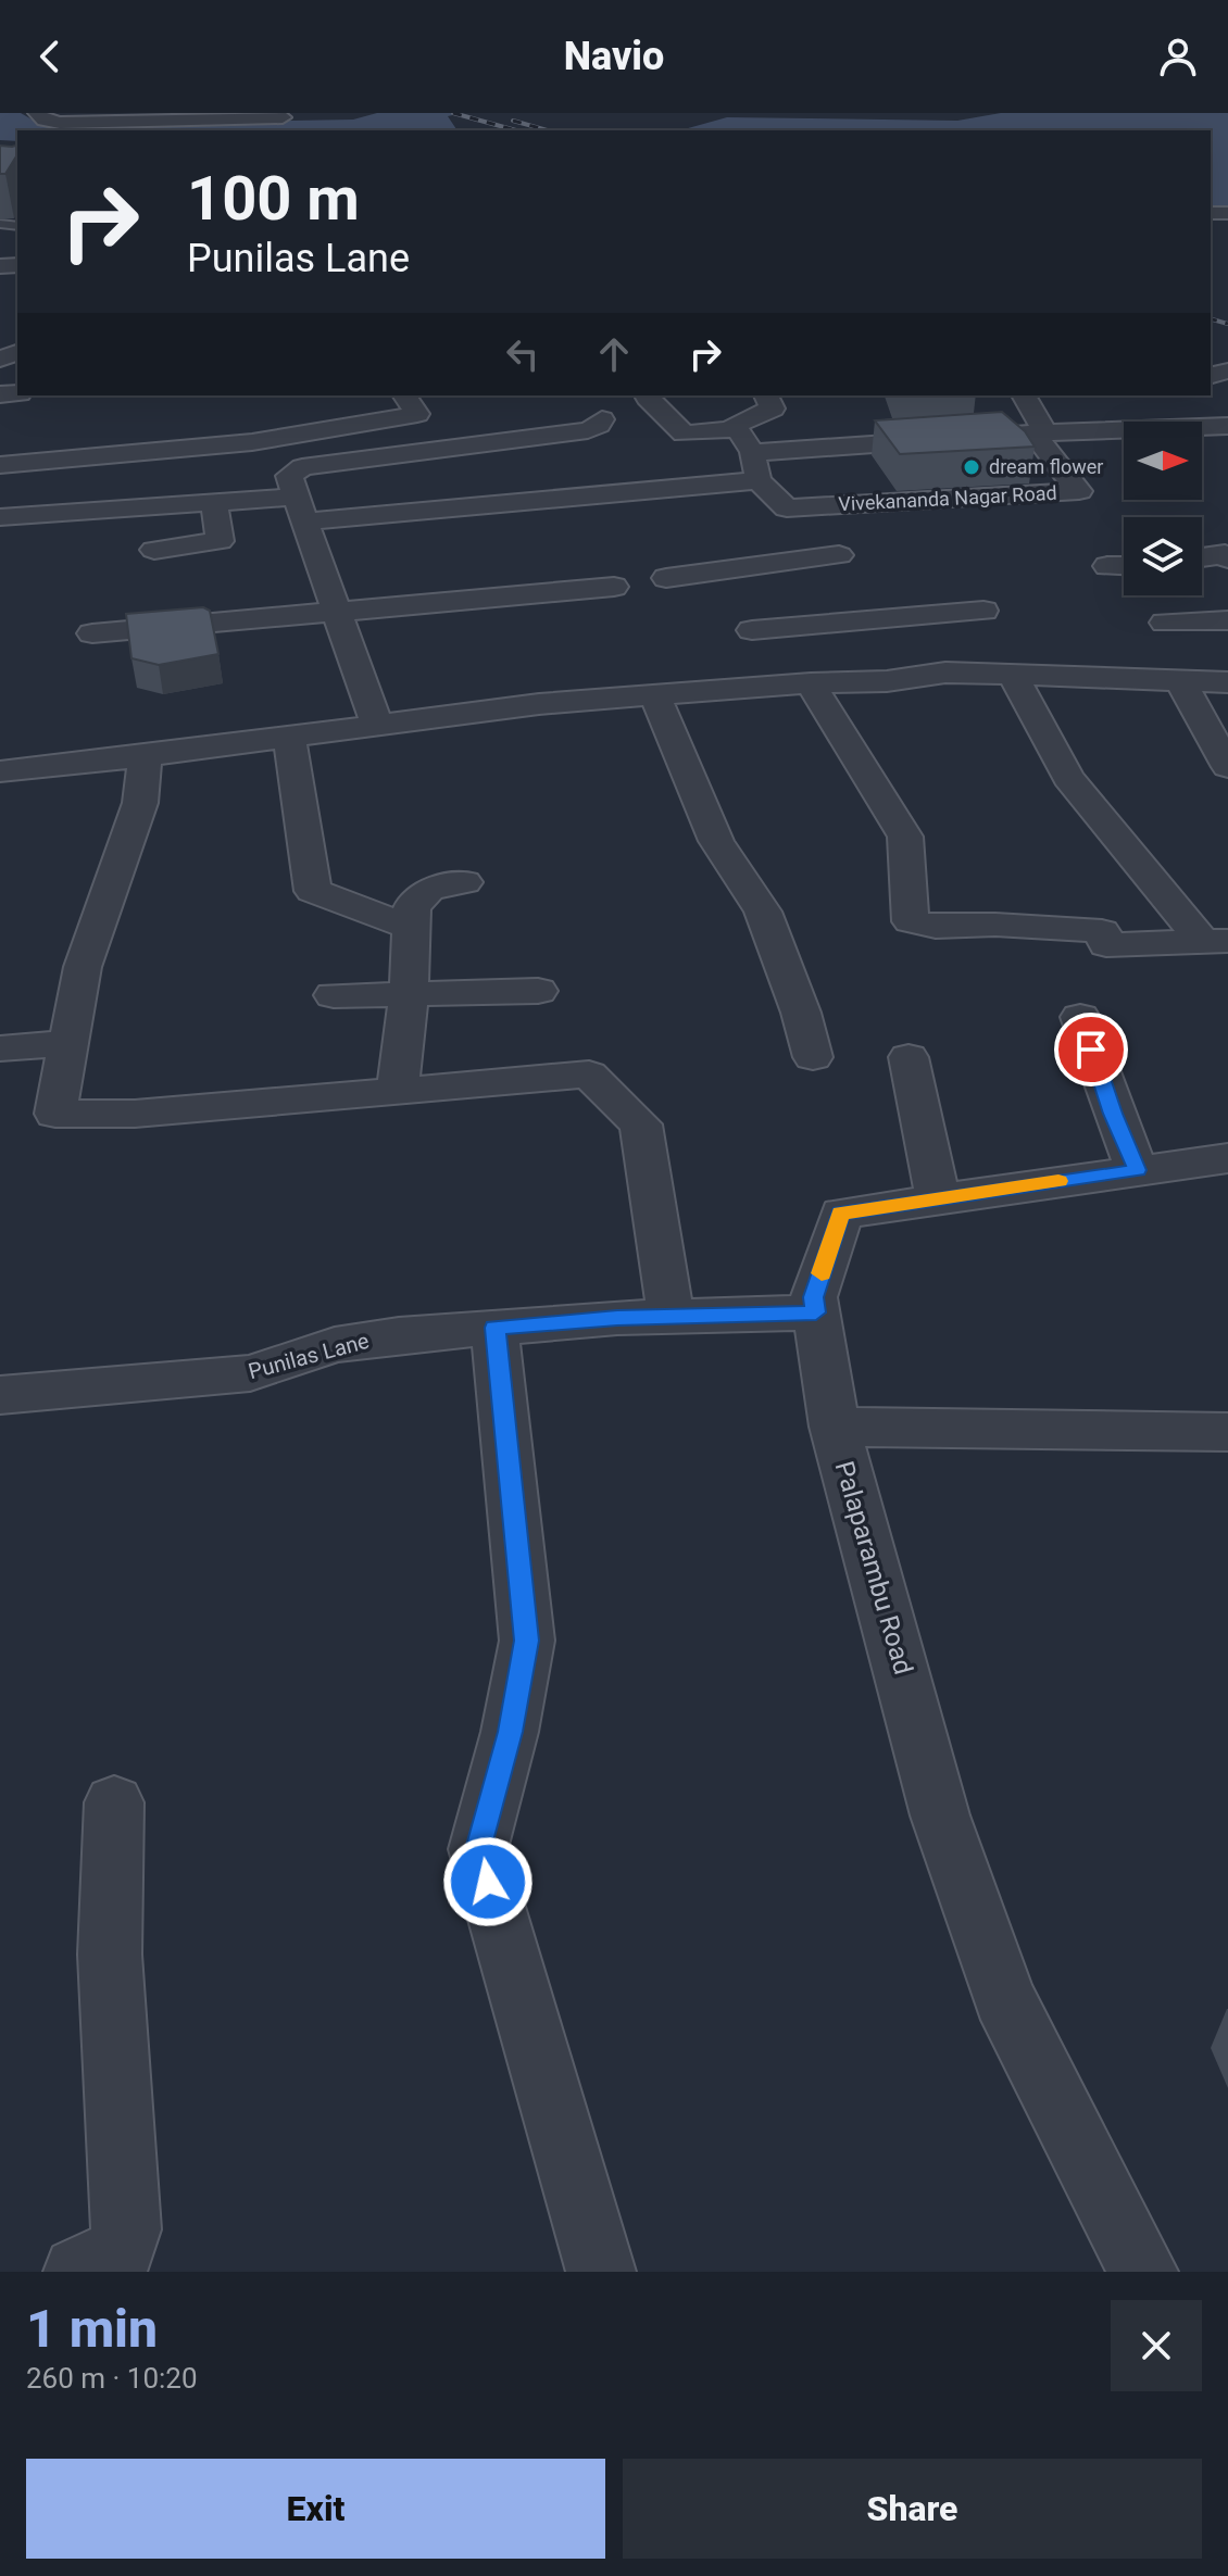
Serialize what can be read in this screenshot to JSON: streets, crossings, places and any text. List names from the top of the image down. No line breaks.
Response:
{"streets":{"street":["Vivekananda Nagar Road","Punilas Lane","Palaparambu Road"]},"crossings":[["Punilas Lane","Palaparambu Road"]],"places":["dream flower"],"north":"right","page":{"header":"Navio","turn":["100 m","Punilas Lane"],"heading":["1 min","260 m · 10:20"],"buttons":["Exit","Share"]}}
